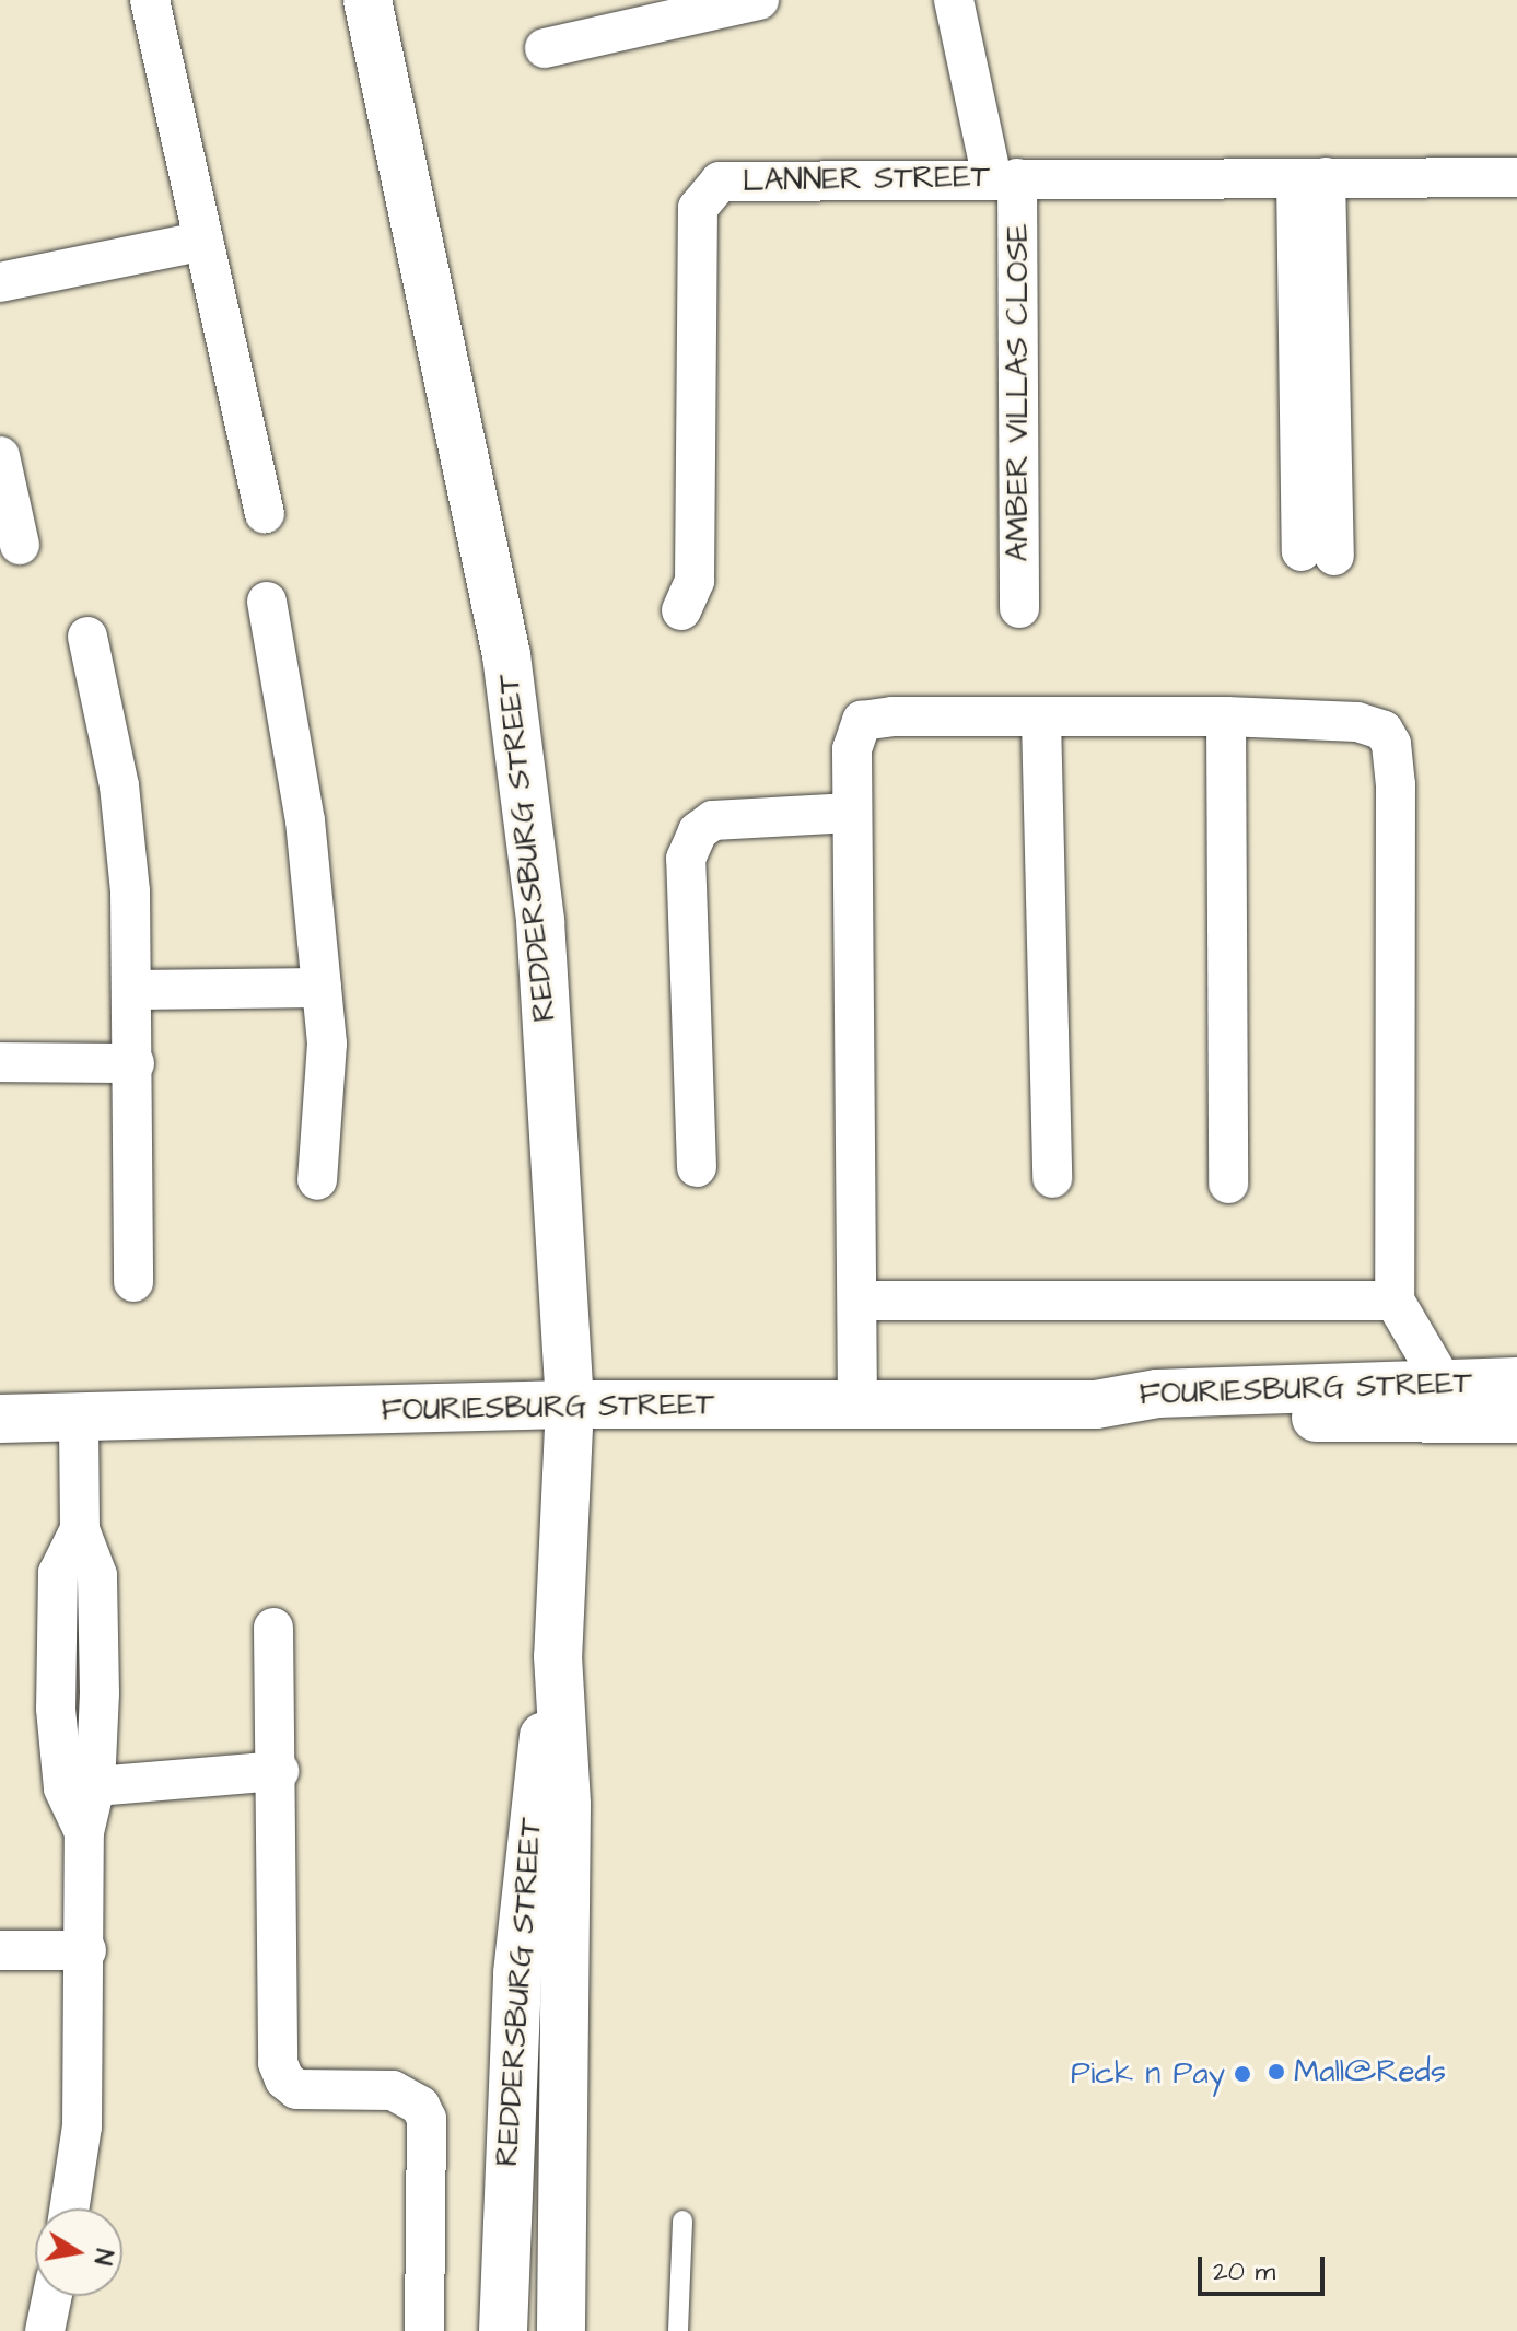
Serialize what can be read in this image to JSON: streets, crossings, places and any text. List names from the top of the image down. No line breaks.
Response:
{"streets":{"street":["LANNER STREET","AMBER VILLAS CLOSE","REDDERSBURG STREET","FOURIESBURG STREET"]},"crossings":[["LANNER STREET","AMBER VILLAS CLOSE"],["REDDERSBURG STREET","FOURIESBURG STREET"]],"places":["Mall@Reds","Pick n Pay"],"scale_bar":"20 m","north":"right"}
